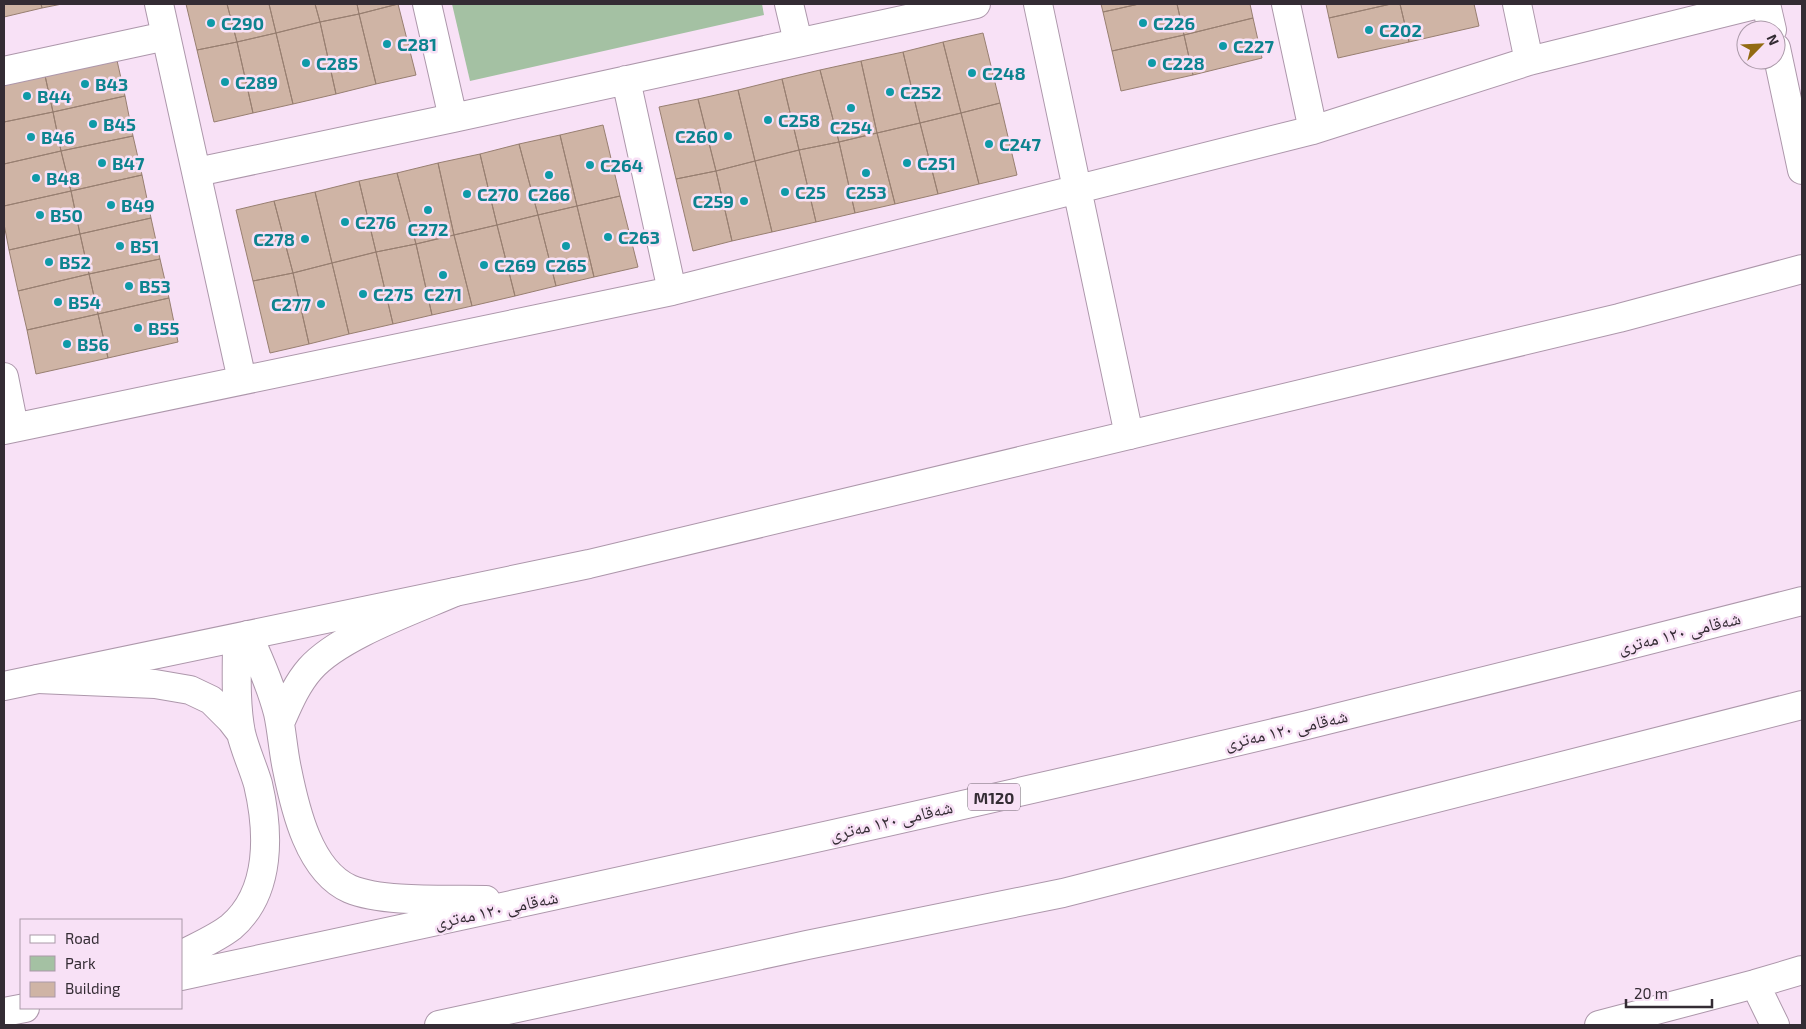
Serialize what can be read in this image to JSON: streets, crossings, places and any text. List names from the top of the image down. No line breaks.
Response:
{"streets":{"main road":["شەقامی ١٢٠ مەتری","M120"]},"places":["C290","C226","C202","C281","C227","C285","C228","C248","C289","B43","C252","B44","C254","C258","B45","C260","B46","C247","B47","C251","C264","C253","C266","B48","C25","C270","C259","B49","C272","B50","C276","C263","C278","B51","C265","B52","C269","C271","B53","C275","B54","C277","B55","B56"],"legend":["Road","Park","Building"],"scale_bar":"20 m","north":"top right"}
